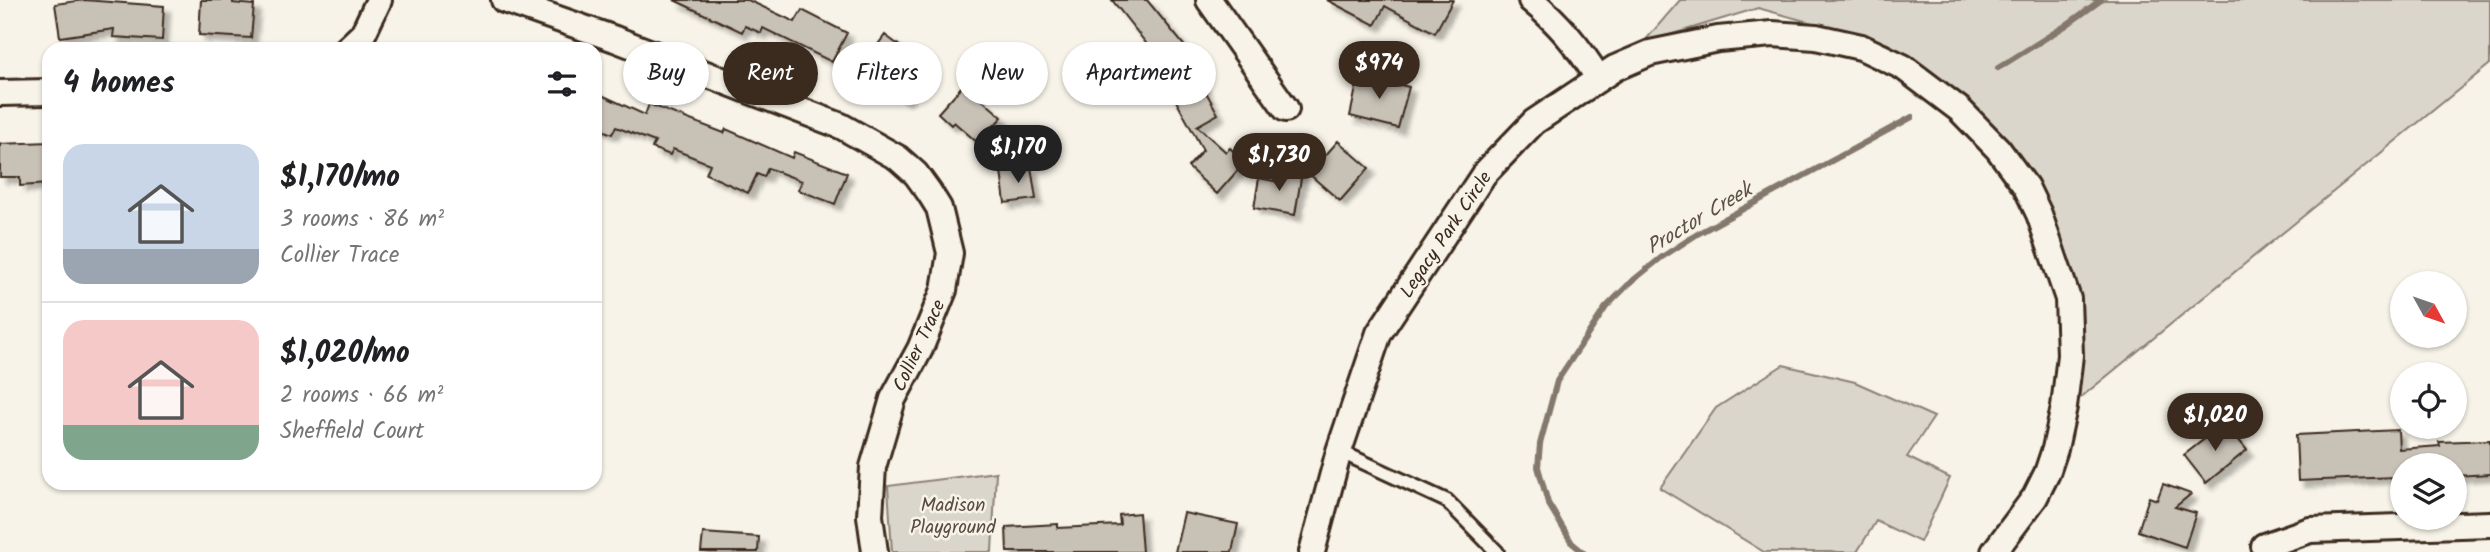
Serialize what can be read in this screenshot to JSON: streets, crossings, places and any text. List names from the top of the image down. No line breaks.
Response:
{"streets":{"street":["Legacy Park Circle","Collier Trace"]},"water":["Proctor Creek"],"parks":["Madison Playground"],"north":"bottom right","page":{"price":["$974","$1,170","$1,730","$1,020"],"chip":["Buy","Rent","Filters","New","Apartment"],"heading":"4 homes","list":[{"name":"$1,170/mo","note":"3 rooms · 86 m² · Collier Trace"},{"name":"$1,020/mo","note":"2 rooms · 66 m² · Sheffield Court"}]}}
